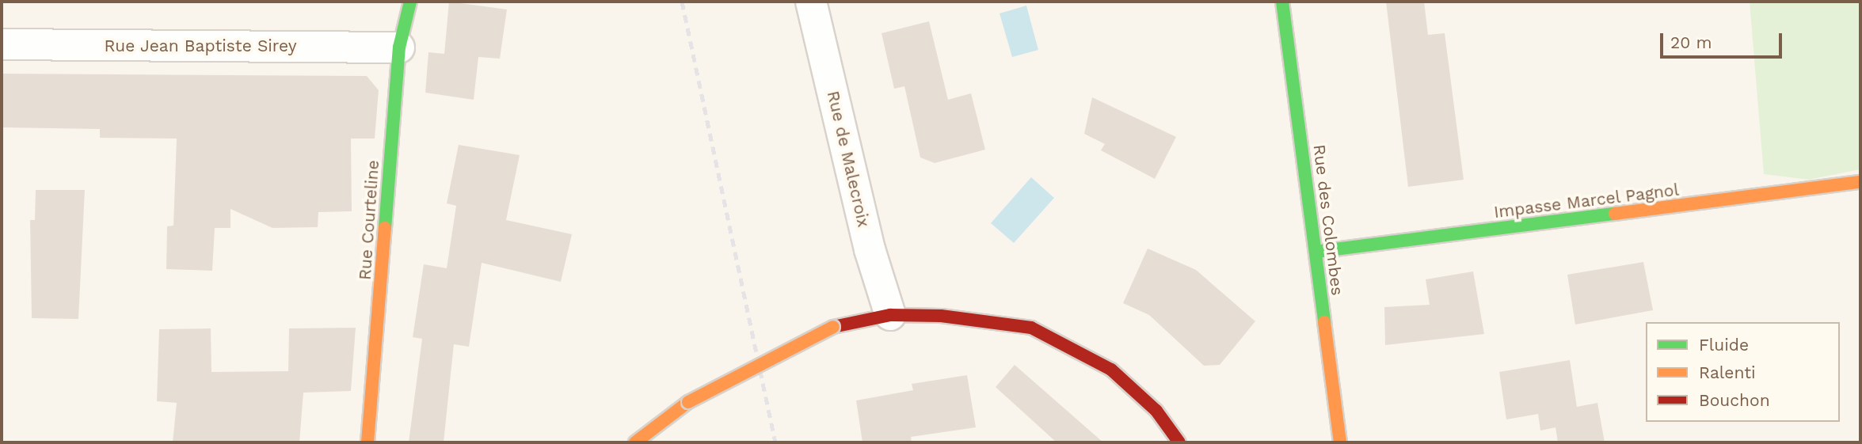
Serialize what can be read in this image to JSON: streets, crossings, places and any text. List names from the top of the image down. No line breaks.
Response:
{"streets":{"street":["Rue Jean Baptiste Sirey","Rue de Malecroix","Impasse Marcel Pagnol","Rue Courteline","Rue des Colombes"]},"crossings":[["Rue Jean Baptiste Sirey","Rue Courteline"],["Impasse Marcel Pagnol","Rue des Colombes"]],"legend":["Fluide","Ralenti","Bouchon"],"scale_bar":"20 m"}
